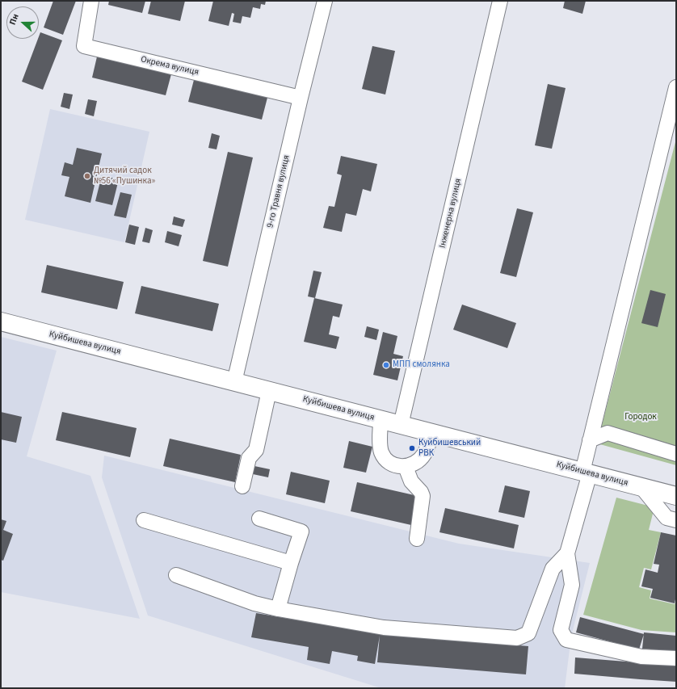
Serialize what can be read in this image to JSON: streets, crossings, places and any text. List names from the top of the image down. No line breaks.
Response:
{"streets":{"main road":["Куйбишева вулиця"],"street":["Окрема вулиця","9-го Травня вулиця","Інженерна вулиця"]},"crossings":[["Окрема вулиця","9-го Травня вулиця"],["9-го Травня вулиця","Куйбишева вулиця"],["Інженерна вулиця","Куйбишева вулиця"]],"parks":["Городок"],"places":["Дитячий садок №56 «Пушинка»","МПП смолянка","Куйбишевський РВК"],"north":"left"}
